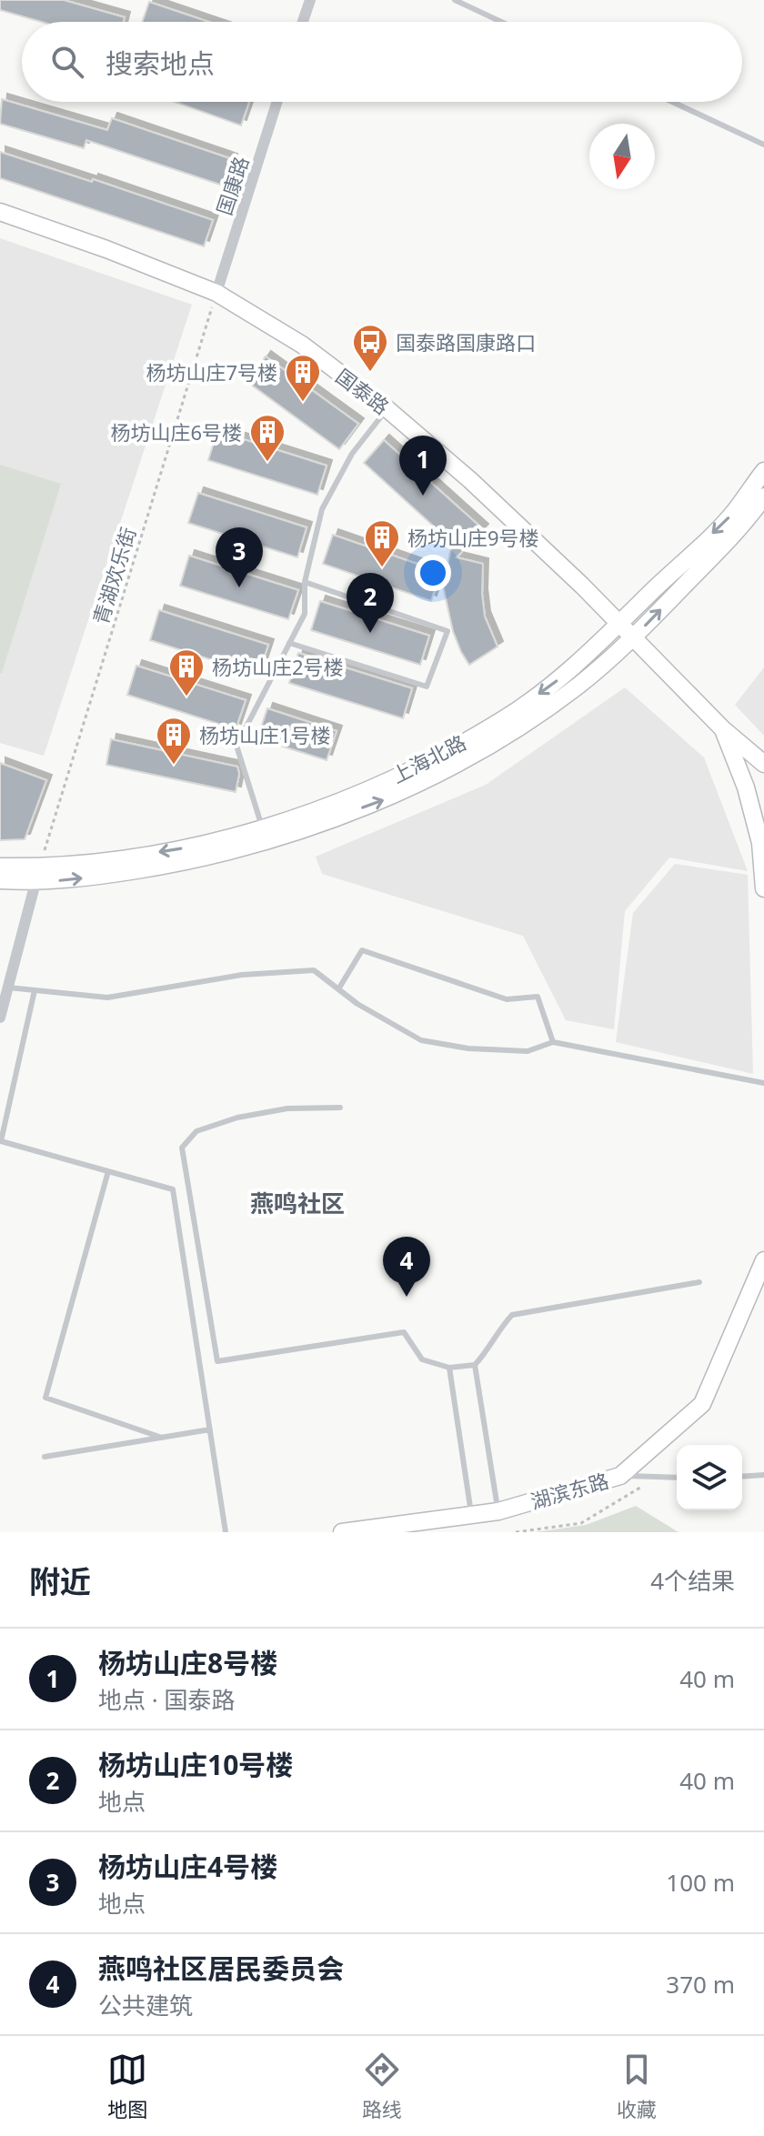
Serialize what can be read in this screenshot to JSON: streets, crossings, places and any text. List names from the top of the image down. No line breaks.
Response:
{"streets":{"main road":["国泰路","上海北路","湖滨东路"],"street":["国康路"],"path":["青湖欢乐街"]},"crossings":[["国康路","国泰路"],["国康路","青湖欢乐街"],["国泰路","青湖欢乐街"],["国泰路","上海北路"],["青湖欢乐街","上海北路"]],"districts":["燕鸣社区"],"places":{"bus stop":["国泰路国康路口"],"building":["杨坊山庄7号楼","杨坊山庄6号楼","杨坊山庄9号楼","杨坊山庄2号楼","杨坊山庄1号楼"]},"north":"bottom","page":{"search":"搜索地点","pins":["1","3","2","4"],"heading":["附近","4个结果"],"list":[{"mark":"1","name":"杨坊山庄8号楼","note":"地点 · 国泰路","value":"40 m"},{"mark":"2","name":"杨坊山庄10号楼","note":"地点","value":"40 m"},{"mark":"3","name":"杨坊山庄4号楼","note":"地点","value":"100 m"},{"mark":"4","name":"燕鸣社区居民委员会","note":"公共建筑","value":"370 m"}],"nav":["地图","路线","收藏"]}}
